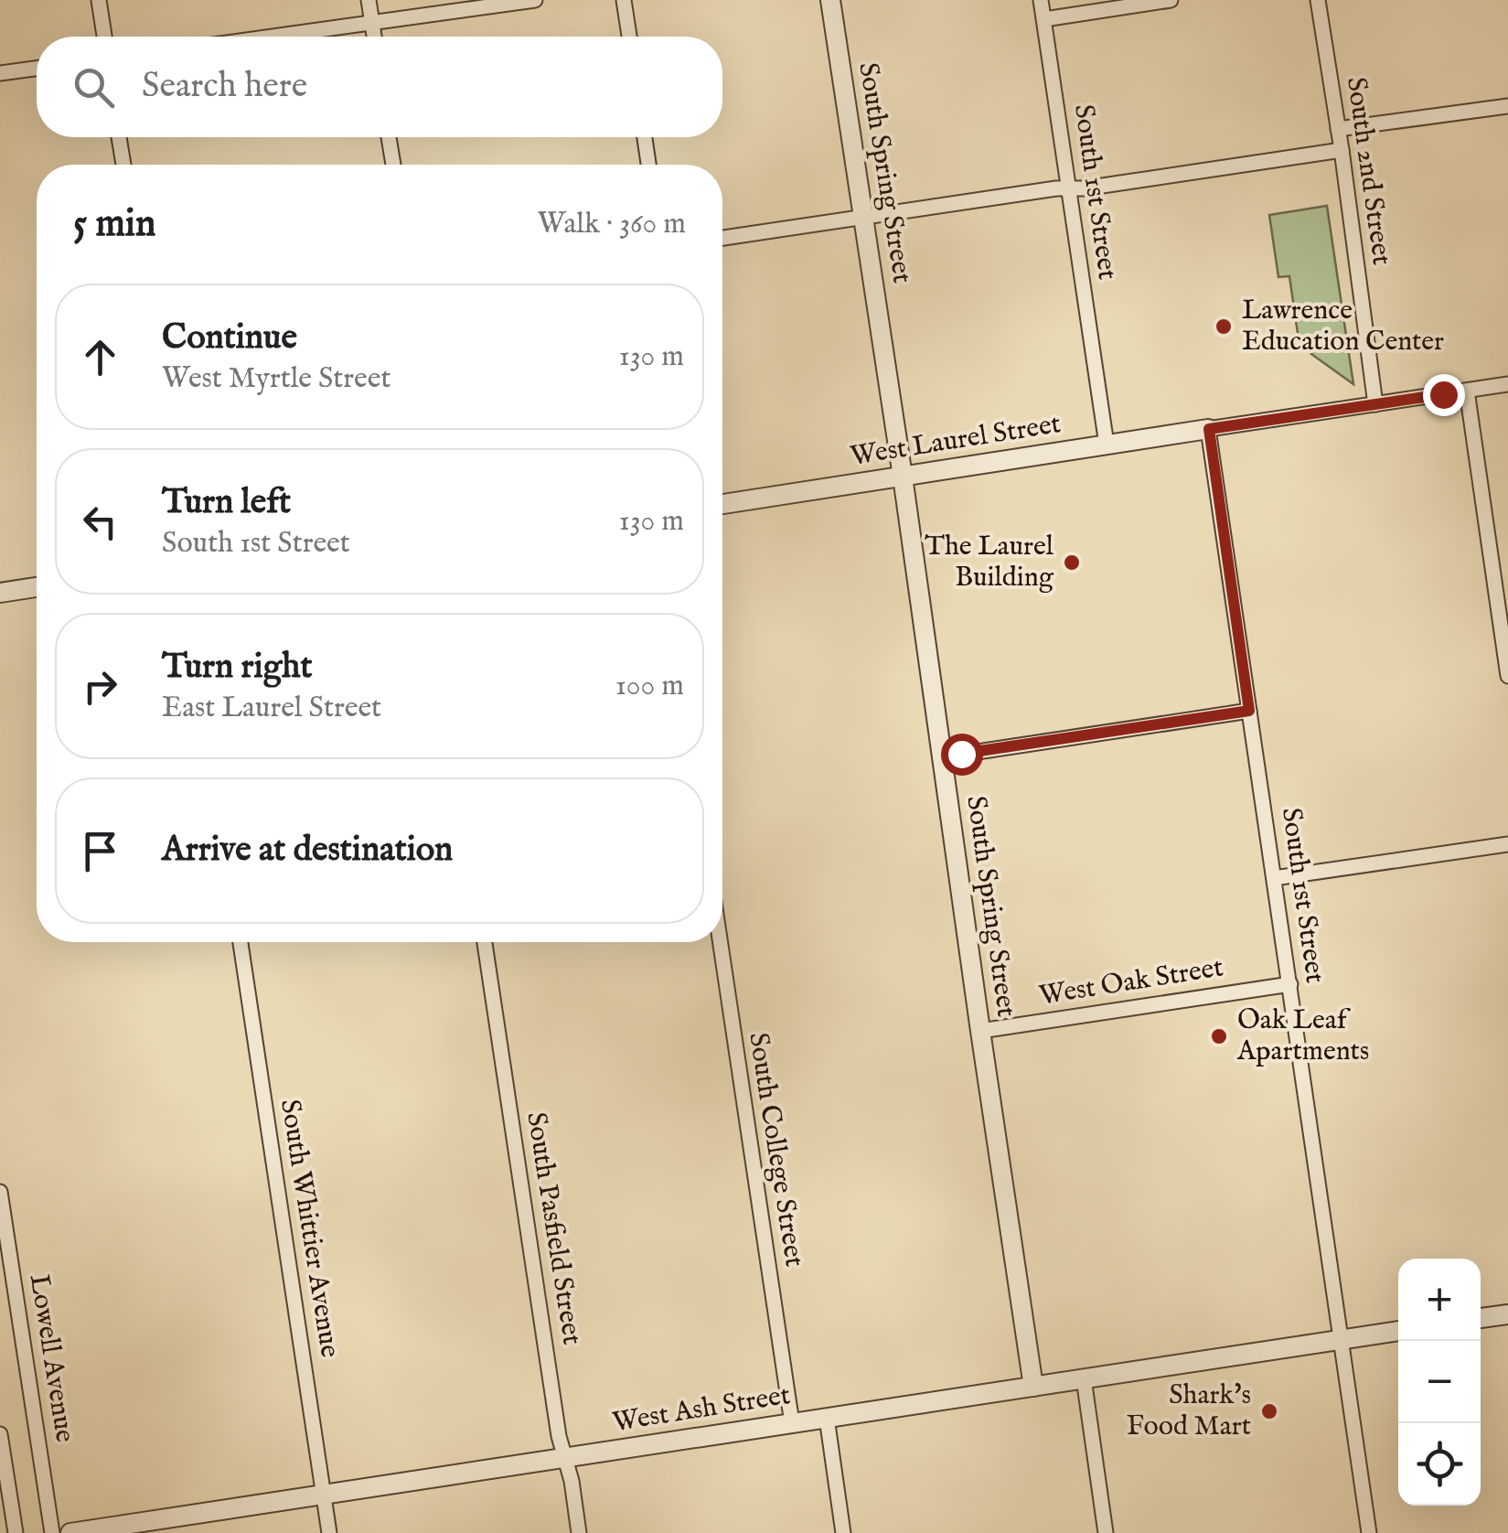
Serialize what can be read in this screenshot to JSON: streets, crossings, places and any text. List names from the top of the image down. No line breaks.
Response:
{"streets":{"street":["South 2nd Street","South Spring Street","South 1st Street","West Laurel Street","West Oak Street","South College Street","South Whittier Avenue","South Pasfield Street","Lowell Avenue","West Ash Street"]},"crossings":[["South Spring Street","West Laurel Street"],["South Spring Street","West Oak Street"],["South Spring Street","West Ash Street"],["South 1st Street","West Laurel Street"],["South 1st Street","West Oak Street"],["South 1st Street","West Ash Street"],["South College Street","West Ash Street"],["South Whittier Avenue","West Ash Street"],["South Pasfield Street","West Ash Street"]],"places":["Lawrence Education Center","The Laurel Building","Oak Leaf Apartments","Shark's Food Mart"],"page":{"search":"Search here","heading":["5 min","Walk · 360 m"],"list":[["Continue","West Myrtle Street","130 m"],["Turn left","South 1st Street","130 m"],["Turn right","East Laurel Street","100 m"],"Arrive at destination"],"map_buttons":["+","−"]}}
